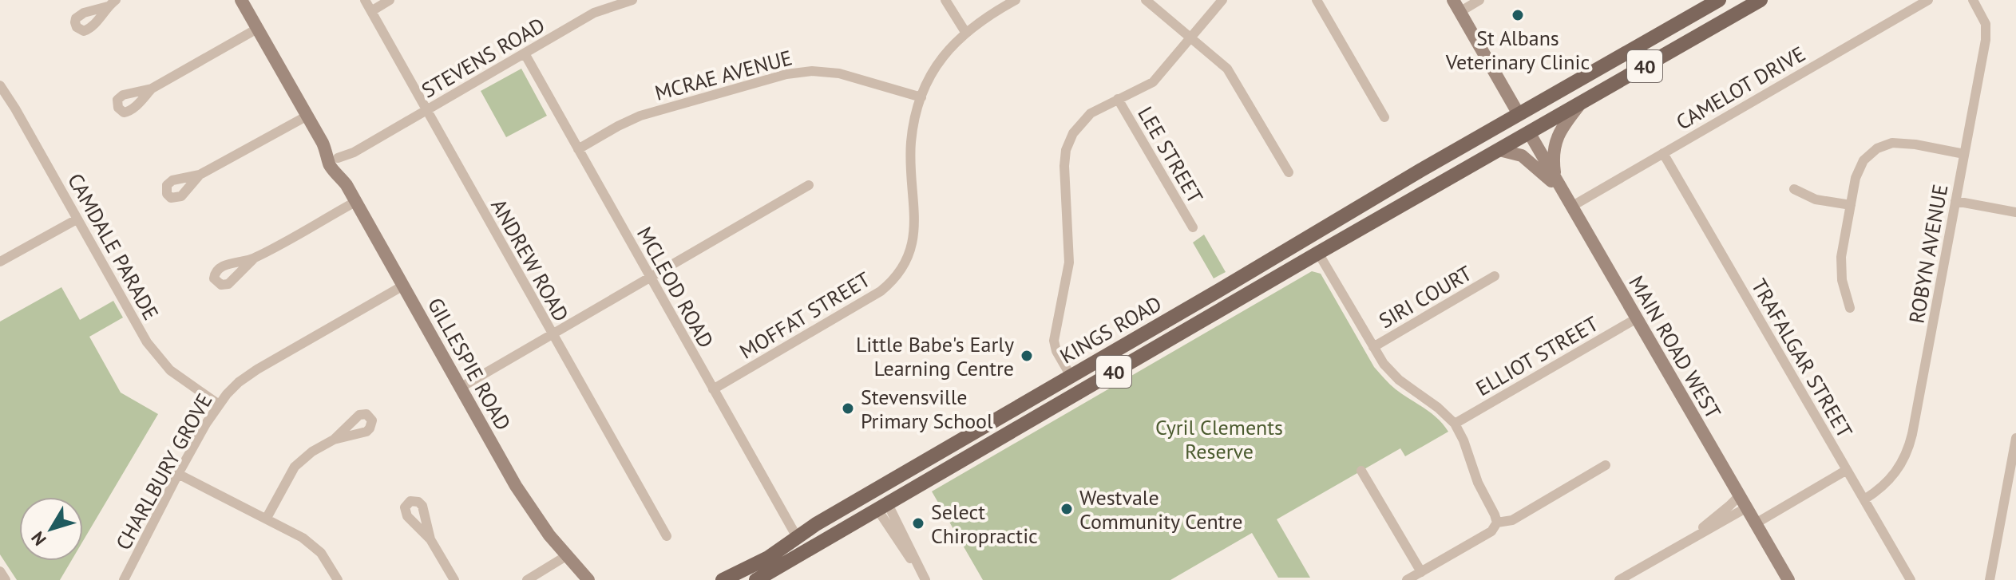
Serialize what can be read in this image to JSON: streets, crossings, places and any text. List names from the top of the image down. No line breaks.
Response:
{"streets":{"main road":["40","KINGS ROAD"],"street":["STEVENS ROAD","MCRAE AVENUE","CAMELOT DRIVE","LEE STREET","CAMDALE PARADE","ROBYN AVENUE","ANDREW ROAD","MCLEOD ROAD","SIRI COURT","MOFFAT STREET","MAIN ROAD WEST","ELLIOT STREET","TRAFALGAR STREET","GILLESPIE ROAD","CHARLBURY GROVE"]},"crossings":[["STEVENS ROAD","ANDREW ROAD"],["STEVENS ROAD","MCLEOD ROAD"],["STEVENS ROAD","GILLESPIE ROAD"],["40","KINGS ROAD"],["40","MAIN ROAD WEST"],["MCRAE AVENUE","MCLEOD ROAD"],["MCRAE AVENUE","MOFFAT STREET"],["CAMELOT DRIVE","MAIN ROAD WEST"],["CAMELOT DRIVE","TRAFALGAR STREET"],["CAMDALE PARADE","CHARLBURY GROVE"],["ROBYN AVENUE","TRAFALGAR STREET"],["MCLEOD ROAD","MOFFAT STREET"],["MCLEOD ROAD","KINGS ROAD"],["KINGS ROAD","MAIN ROAD WEST"],["MAIN ROAD WEST","ELLIOT STREET"],["GILLESPIE ROAD","CHARLBURY GROVE"]],"parks":["Cyril Clements Reserve"],"places":["St Albans Veterinary Clinic","Little Babe's Early Learning Centre","Stevensville Primary School","Westvale Community Centre","Select Chiropractic"],"north":"bottom left"}
